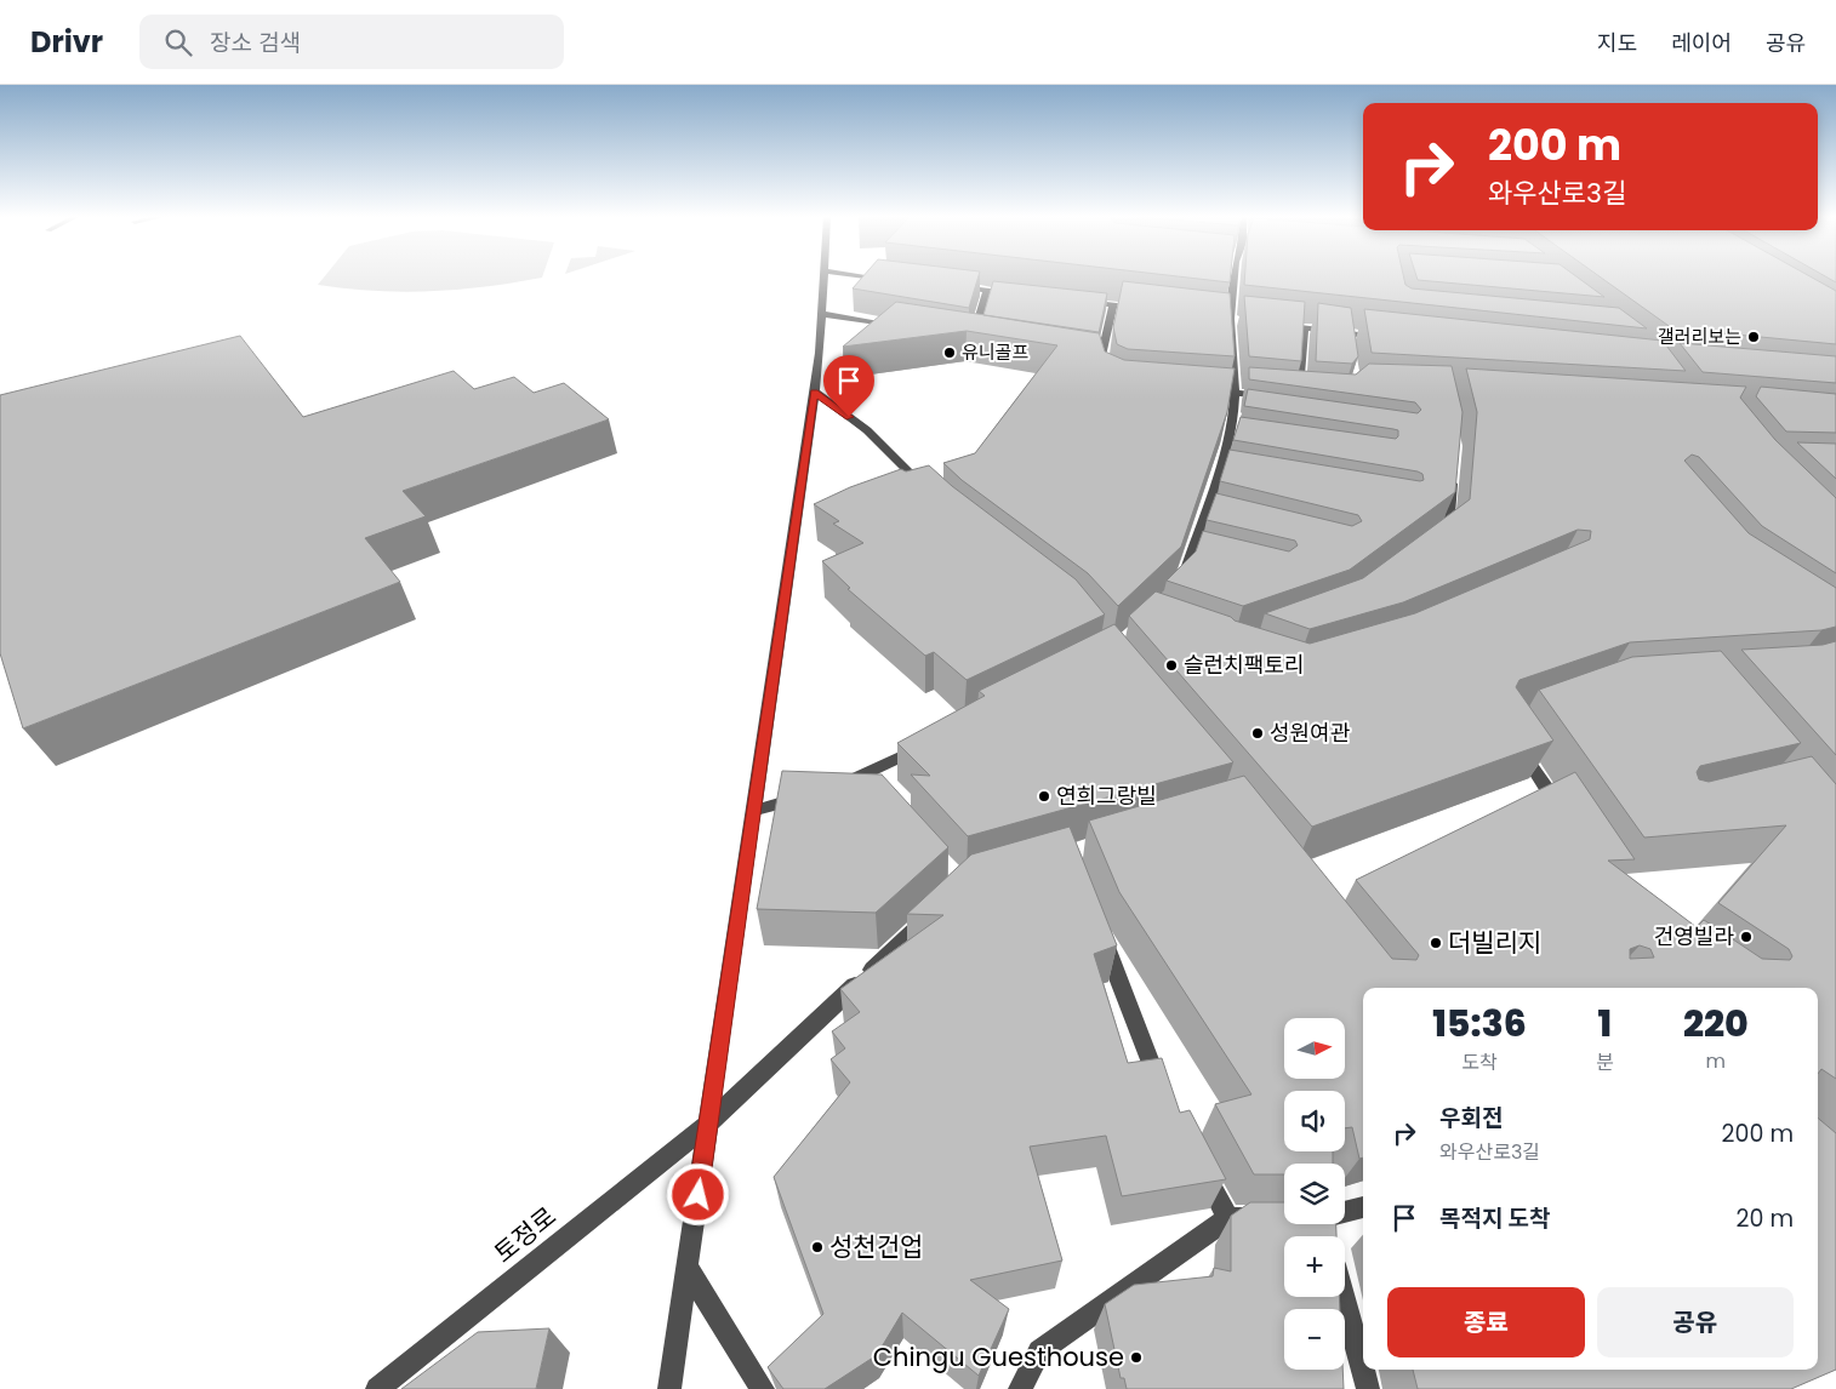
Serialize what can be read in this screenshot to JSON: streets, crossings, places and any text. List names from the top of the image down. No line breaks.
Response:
{"streets":{"street":["토정로"]},"places":["갤러리보는","유니골프","슬런치팩토리","성원여관","연희그랑빌","건영빌라","더빌리지","성천건업","Chingu Guesthouse"],"north":"right","page":{"header":"Drivr","search":"장소 검색","nav":["지도","레이어","공유"],"turn":["200 m","와우산로3길"],"eta":["15:36","도착","1","분","220","m"],"map_buttons":["+","−"],"list":[{"name":"우회전","note":"와우산로3길","value":"200 m"},{"name":"목적지 도착","value":"20 m"}],"buttons":["종료","공유"]}}
